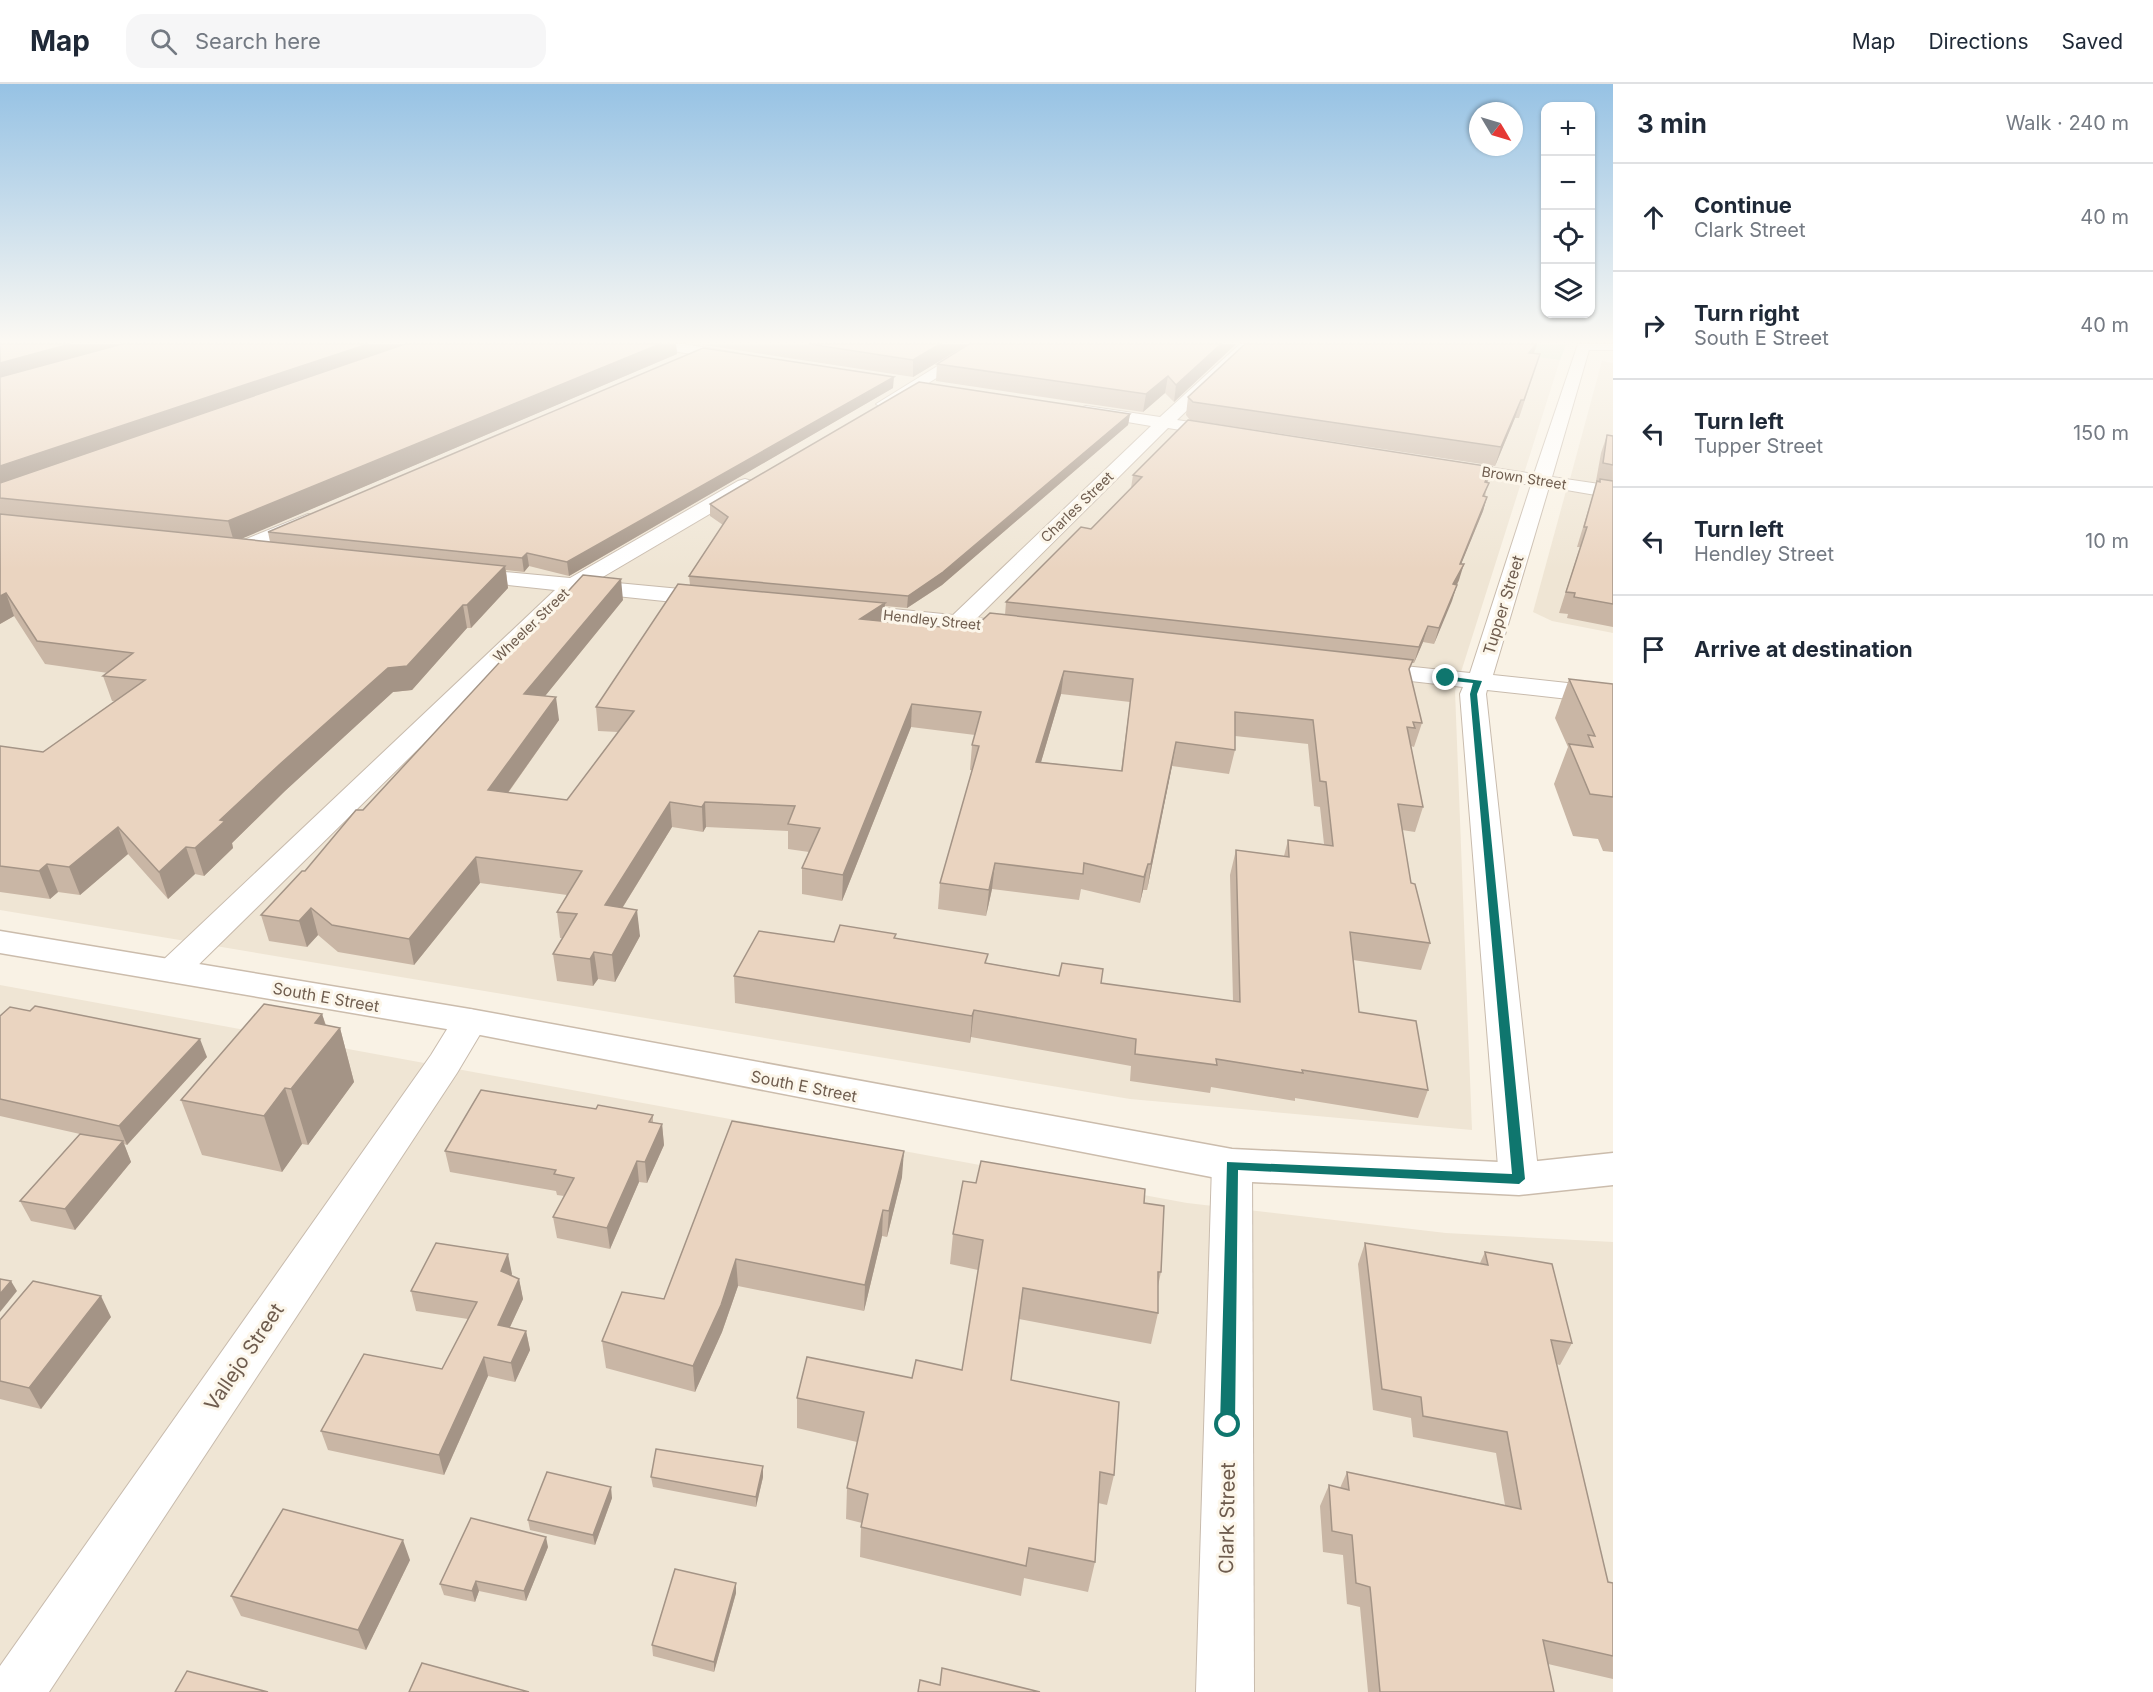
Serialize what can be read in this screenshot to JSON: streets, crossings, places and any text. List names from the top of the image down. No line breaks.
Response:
{"streets":{"street":["Brown Street","Charles Street","Tupper Street","Hendley Street","Wheeler Street","South E Street","Vallejo Street","Clark Street"]},"crossings":[["Brown Street","Tupper Street"],["Charles Street","Hendley Street"],["Tupper Street","South E Street"],["Wheeler Street","South E Street"],["South E Street","Vallejo Street"],["South E Street","Clark Street"]],"north":"bottom right","page":{"header":"Map","search":"Search here","nav":["Map","Directions","Saved"],"heading":["3 min","Walk · 240 m"],"map_buttons":["+","−"],"list":[["Continue","Clark Street","40 m"],["Turn right","South E Street","40 m"],["Turn left","Tupper Street","150 m"],["Turn left","Hendley Street","10 m"],"Arrive at destination"]}}
